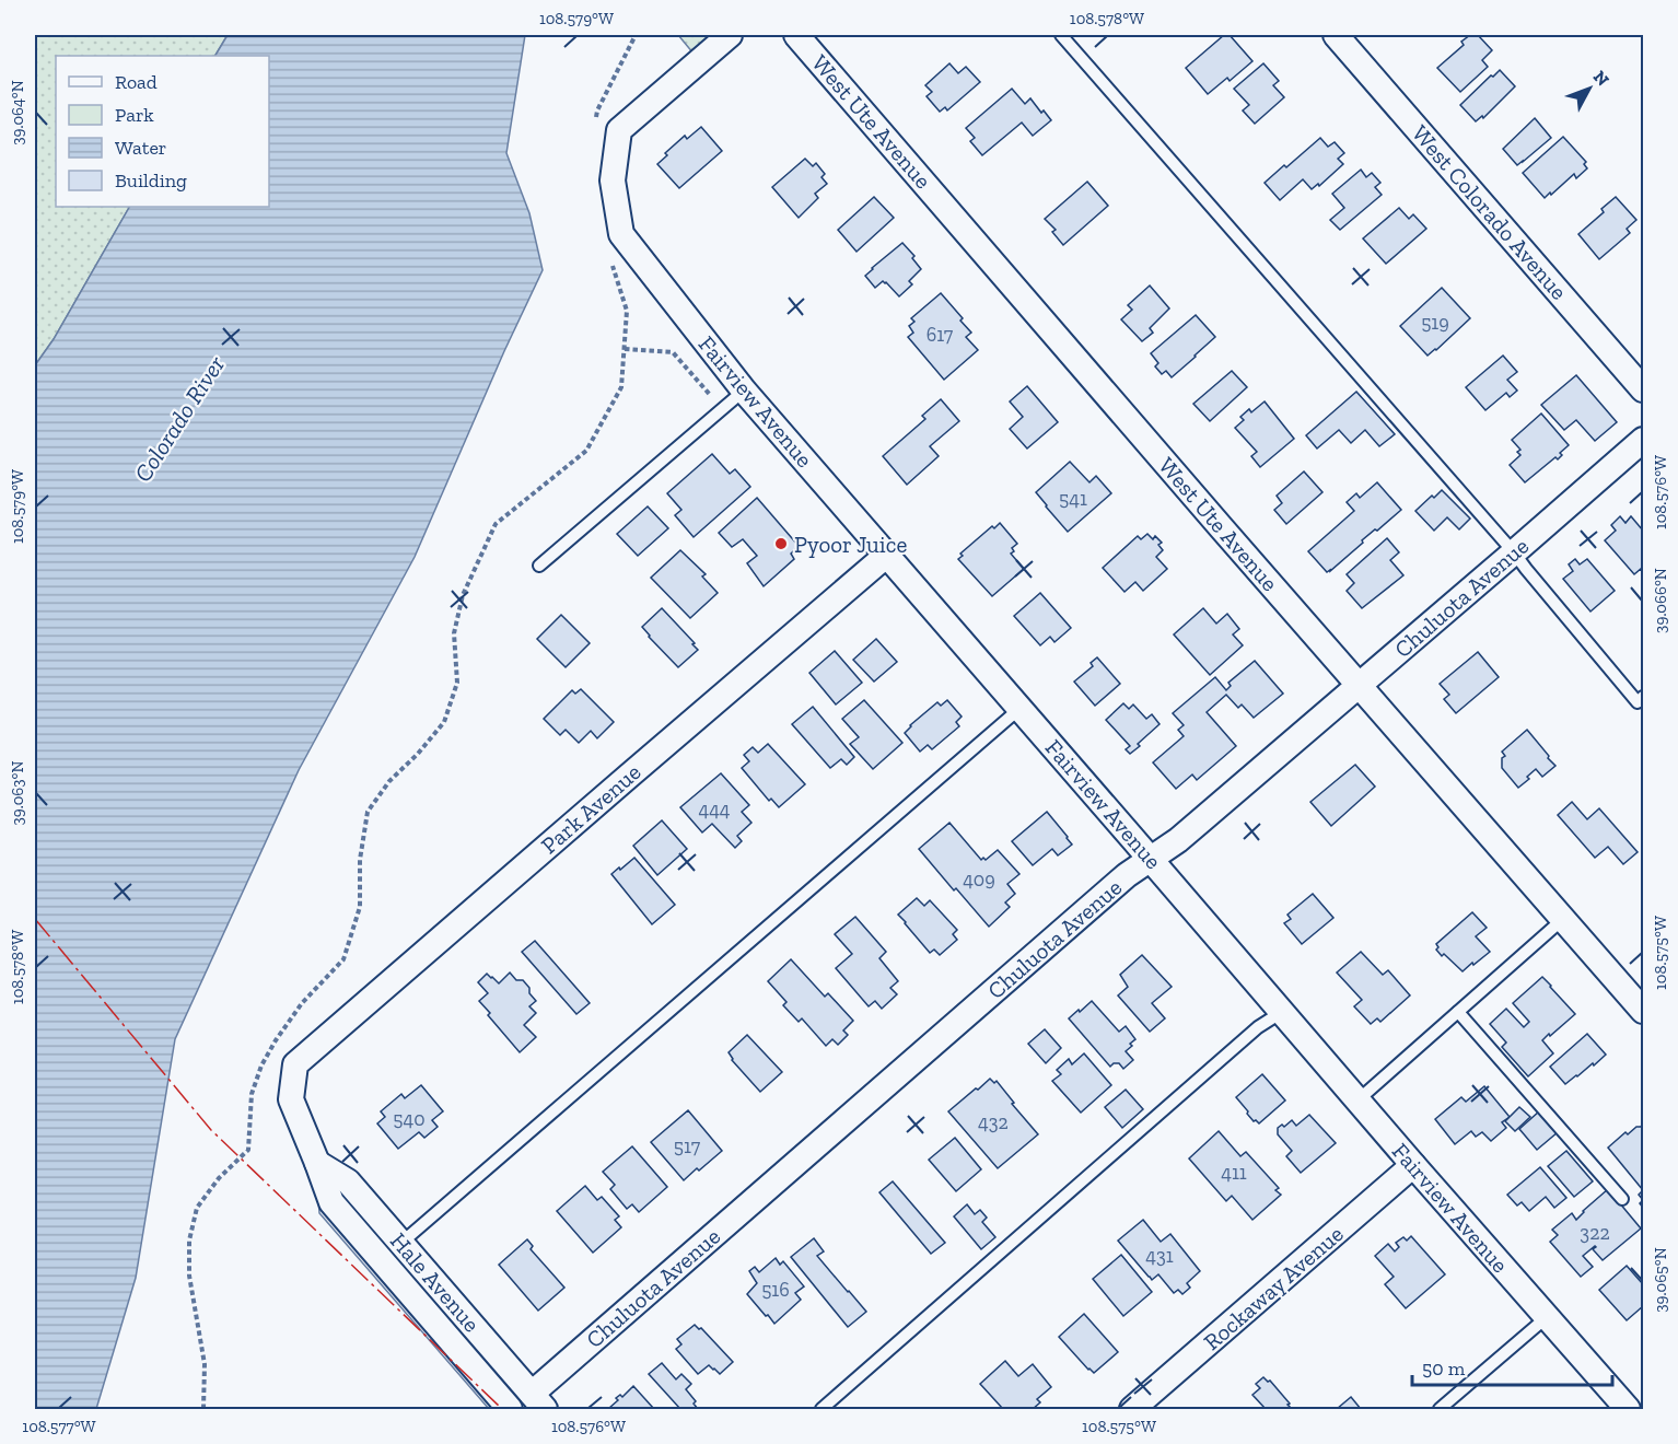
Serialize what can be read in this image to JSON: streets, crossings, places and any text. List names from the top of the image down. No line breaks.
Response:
{"streets":{"street":["West Ute Avenue","West Colorado Avenue","Fairview Avenue","Chuluota Avenue","Park Avenue","Hale Avenue","Rockaway Avenue"]},"crossings":[["West Ute Avenue","Chuluota Avenue"],["Fairview Avenue","Chuluota Avenue"],["Fairview Avenue","Park Avenue"],["Fairview Avenue","Rockaway Avenue"],["Chuluota Avenue","Hale Avenue"],["Park Avenue","Hale Avenue"]],"water":["Colorado River"],"places":["Pyoor Juice"],"house_numbers":["519","617","541","444","409","540","432","517","411","322","431","516"],"legend":["Road","Park","Water","Building"],"scale_bar":"50 m","north":"top right","coordinates":["108.579°W","108.578°W","39.064°N","108.576°W","39.066°N","39.063°N","108.575°W","39.065°N","108.577°W"]}
